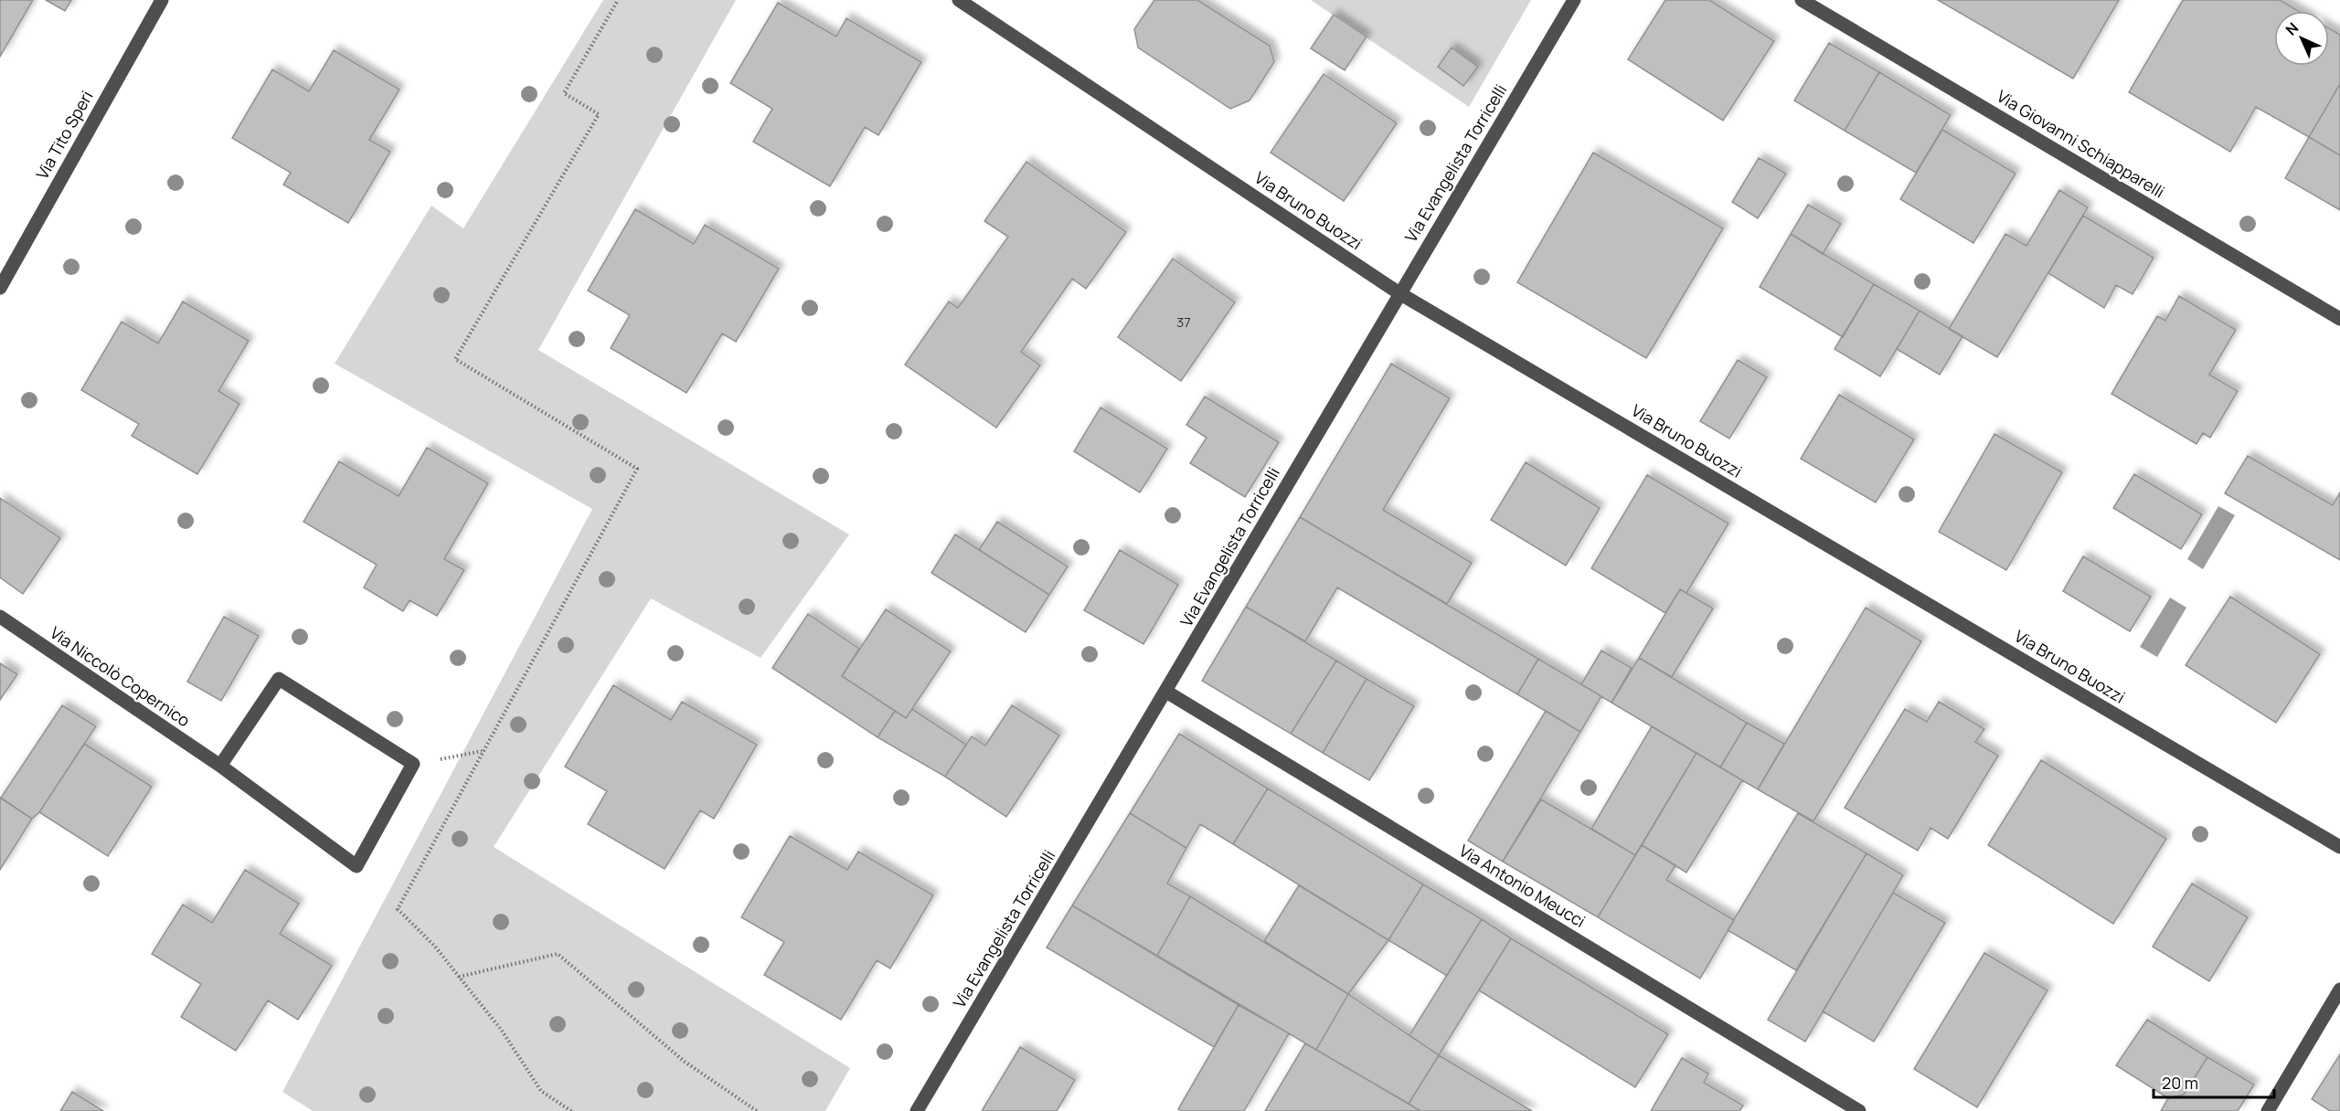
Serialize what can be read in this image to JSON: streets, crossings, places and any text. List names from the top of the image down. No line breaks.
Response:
{"streets":{"street":["Via Tito Speri","Via Giovanni Schiapparelli","Via Evangelista Torricelli","Via Bruno Buozzi","Via Niccolò Copernico","Via Antonio Meucci"]},"crossings":[["Via Evangelista Torricelli","Via Bruno Buozzi"],["Via Evangelista Torricelli","Via Antonio Meucci"]],"house_numbers":["37"],"scale_bar":"20 m","north":"top left"}
